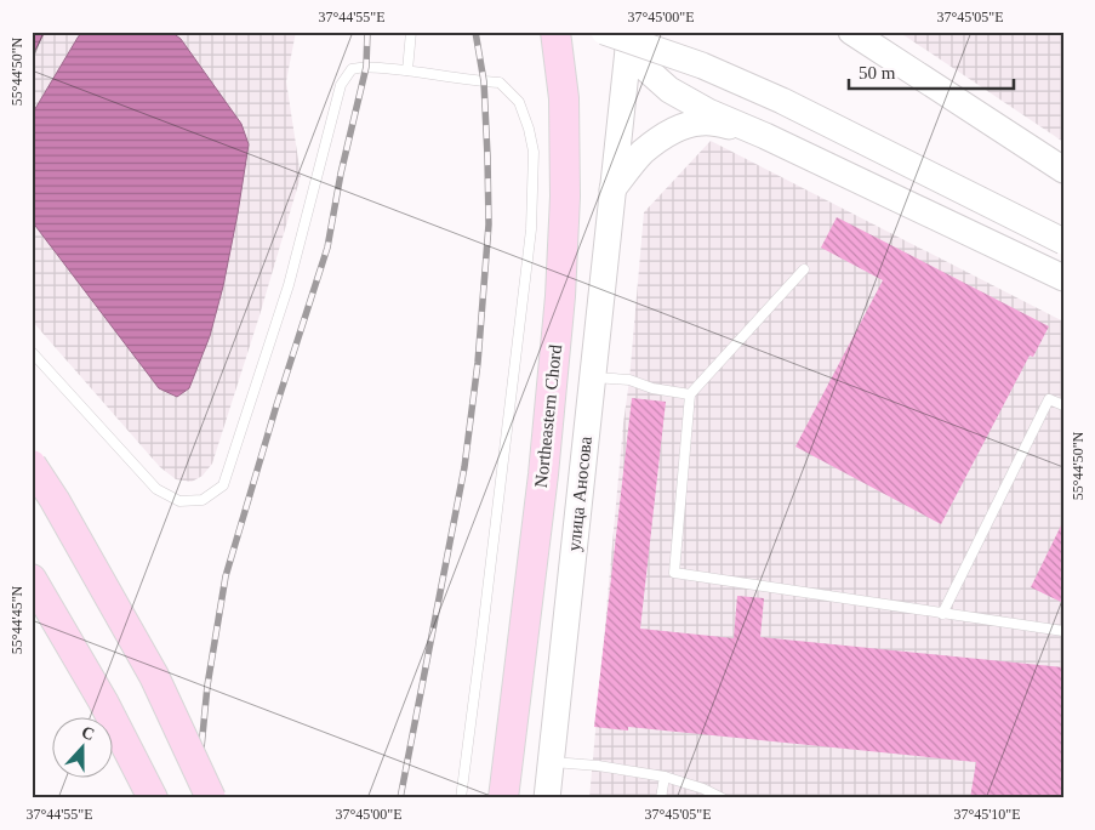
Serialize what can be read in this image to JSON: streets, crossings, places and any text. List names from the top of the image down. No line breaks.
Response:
{"streets":{"main road":["Northeastern Chord"],"street":["улица Аносова"]},"scale_bar":"50 m","north":"top","coordinates":["37°44'55\"E","37°45'00\"E","37°45'05\"E","55°44'50\"N","55°44'45\"N","37°45'10\"E"]}
